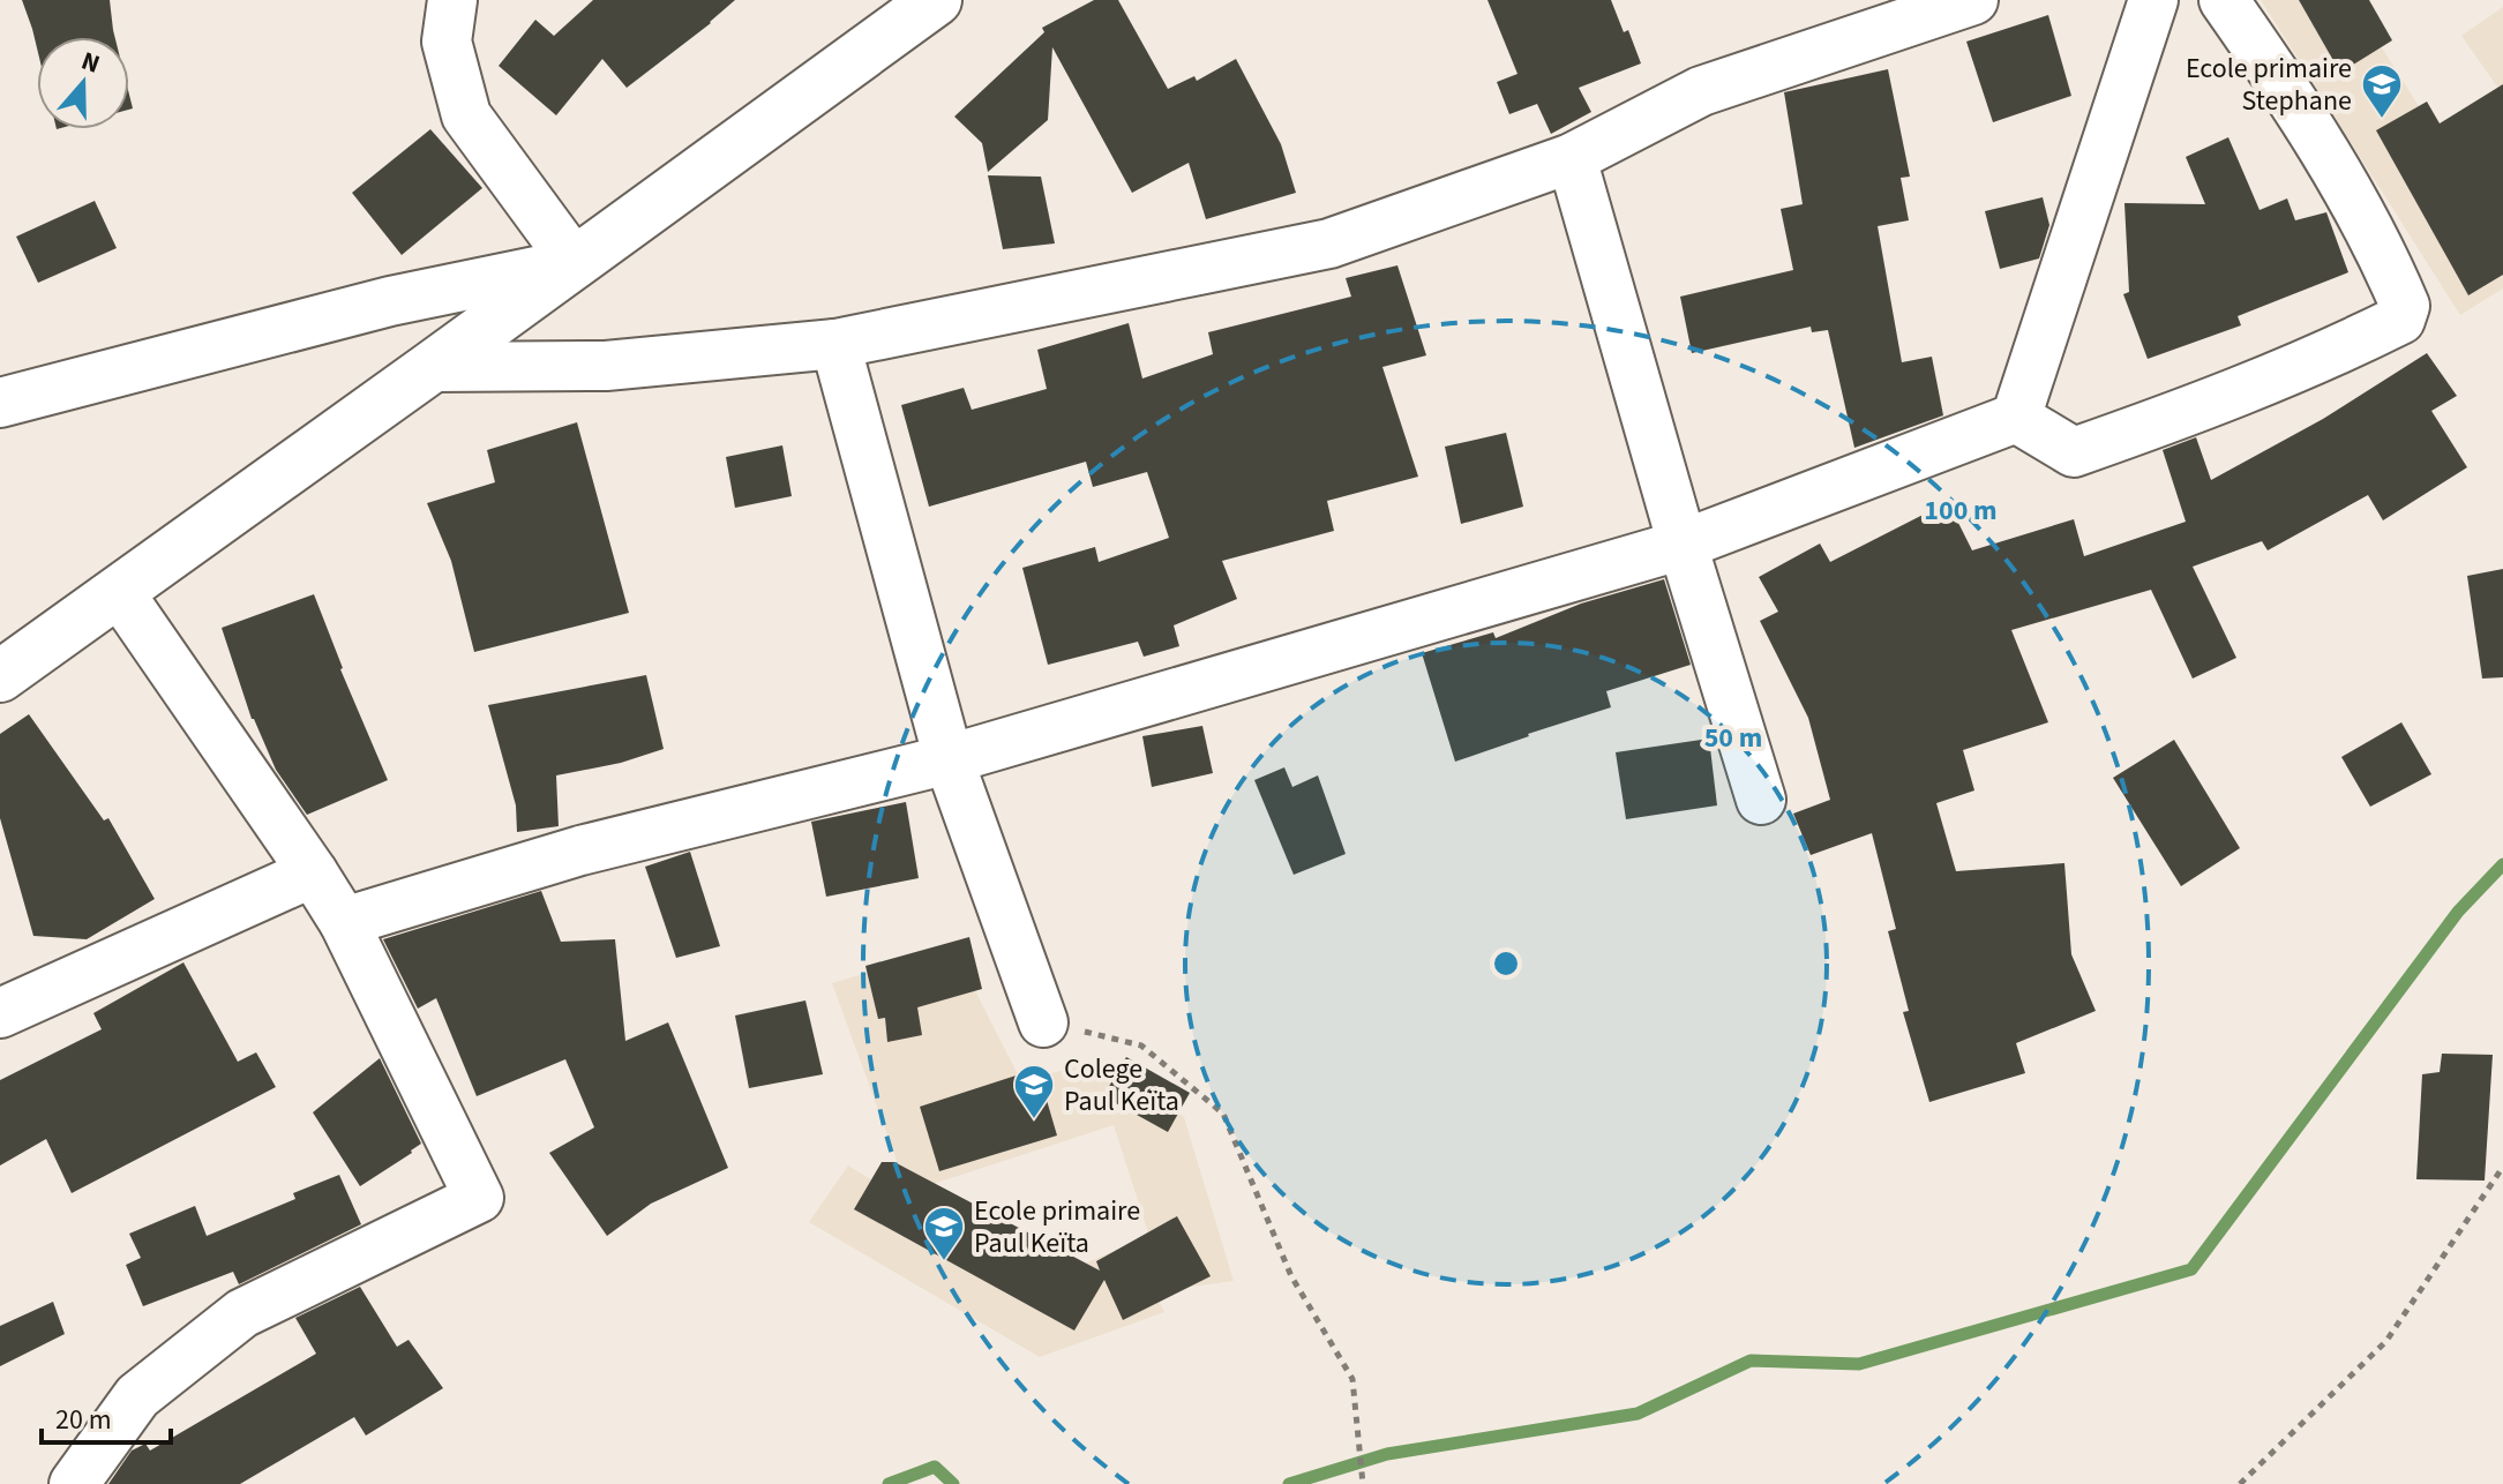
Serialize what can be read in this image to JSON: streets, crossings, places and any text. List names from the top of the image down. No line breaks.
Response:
{"places":{"school or university":["Ecole primaire Stephane","Colege Paul Keïta","Ecole primaire Paul Keïta"]},"scale_bar":"20 m","north":"top","rings":["100 m","50 m"]}
